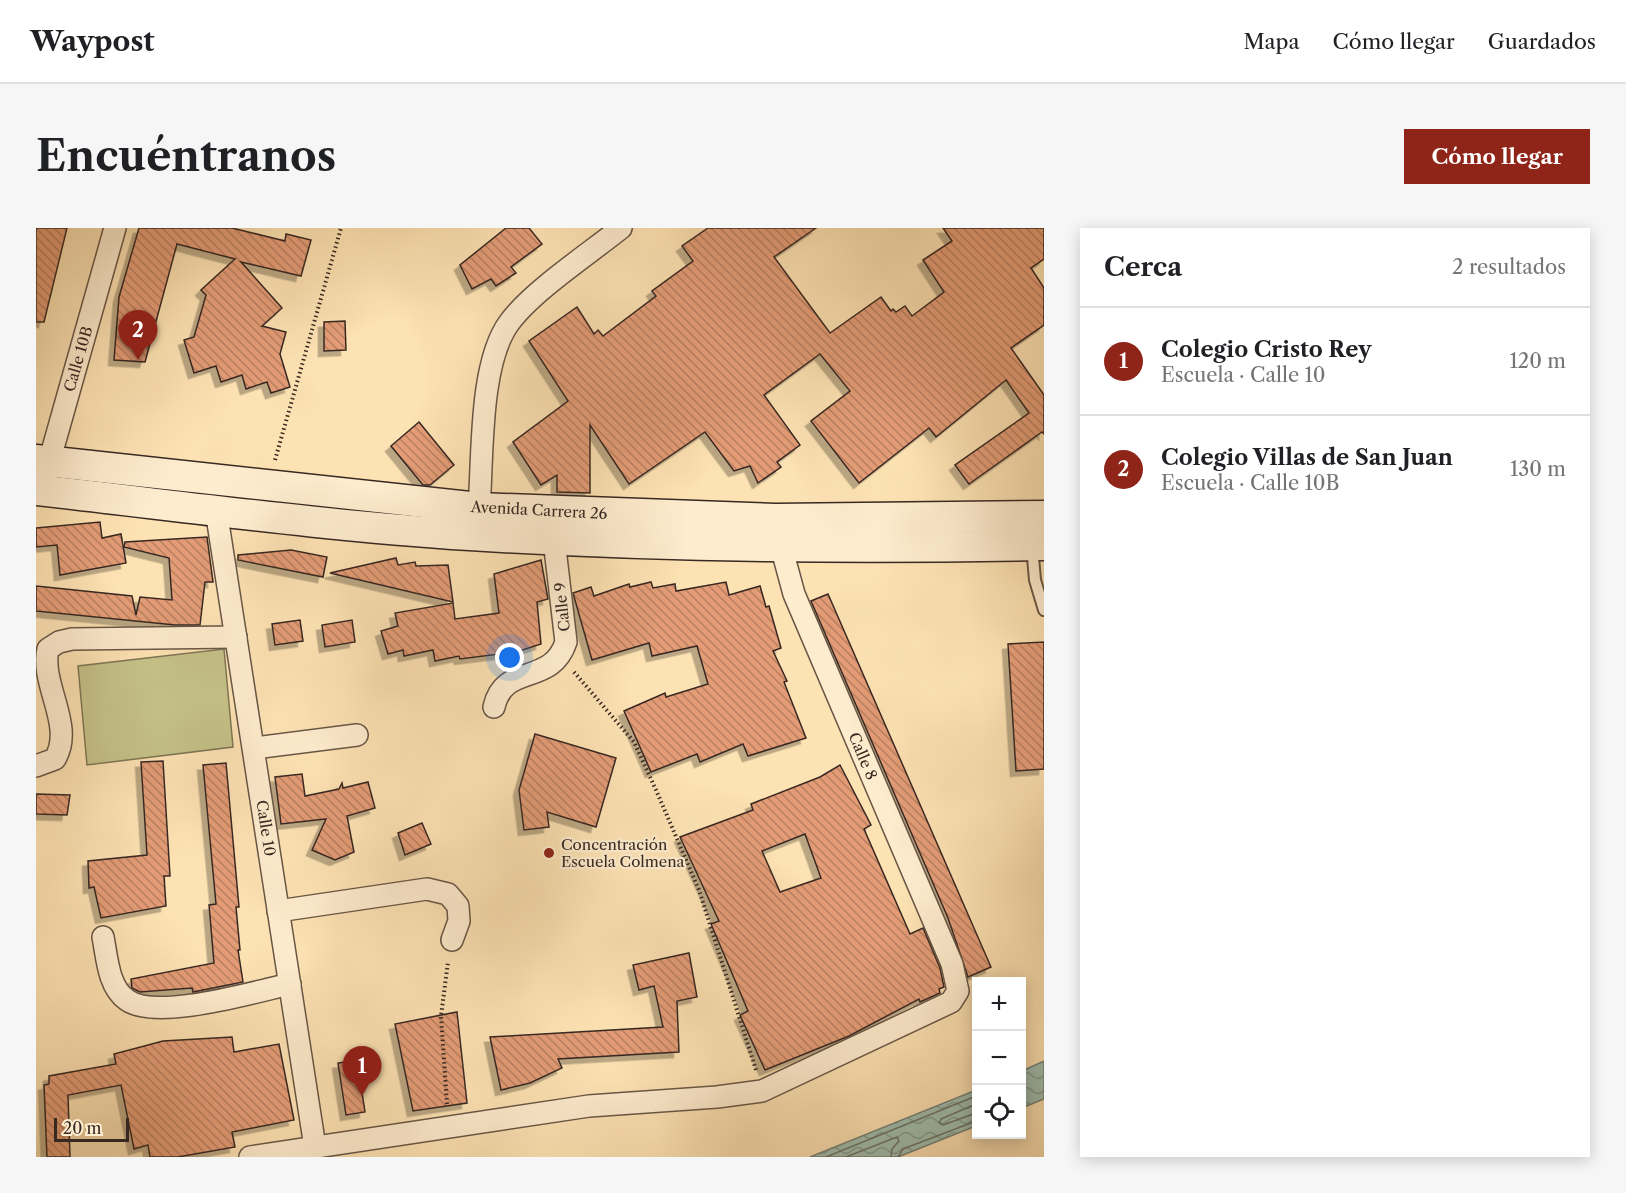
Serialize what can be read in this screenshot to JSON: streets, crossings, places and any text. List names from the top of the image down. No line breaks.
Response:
{"streets":{"main road":["Avenida Carrera 26"],"street":["Calle 10B","Calle 9","Calle 8","Calle 10"]},"crossings":[["Calle 10B","Avenida Carrera 26"],["Avenida Carrera 26","Calle 9"],["Avenida Carrera 26","Calle 8"],["Avenida Carrera 26","Calle 10"]],"places":["Concentración Escuela Colmena"],"scale_bar":"20 m","page":{"header":"Waypost","nav":["Mapa","Cómo llegar","Guardados"],"buttons":"Cómo llegar","title":"Encuéntranos","heading":["Cerca","2 resultados"],"list":[{"mark":"1","name":"Colegio Cristo Rey","note":"Escuela · Calle 10","value":"120 m"},{"mark":"2","name":"Colegio Villas de San Juan","note":"Escuela · Calle 10B","value":"130 m"}],"pins":["2","1"],"map_buttons":["+","−"],"scale":"20 m"}}
